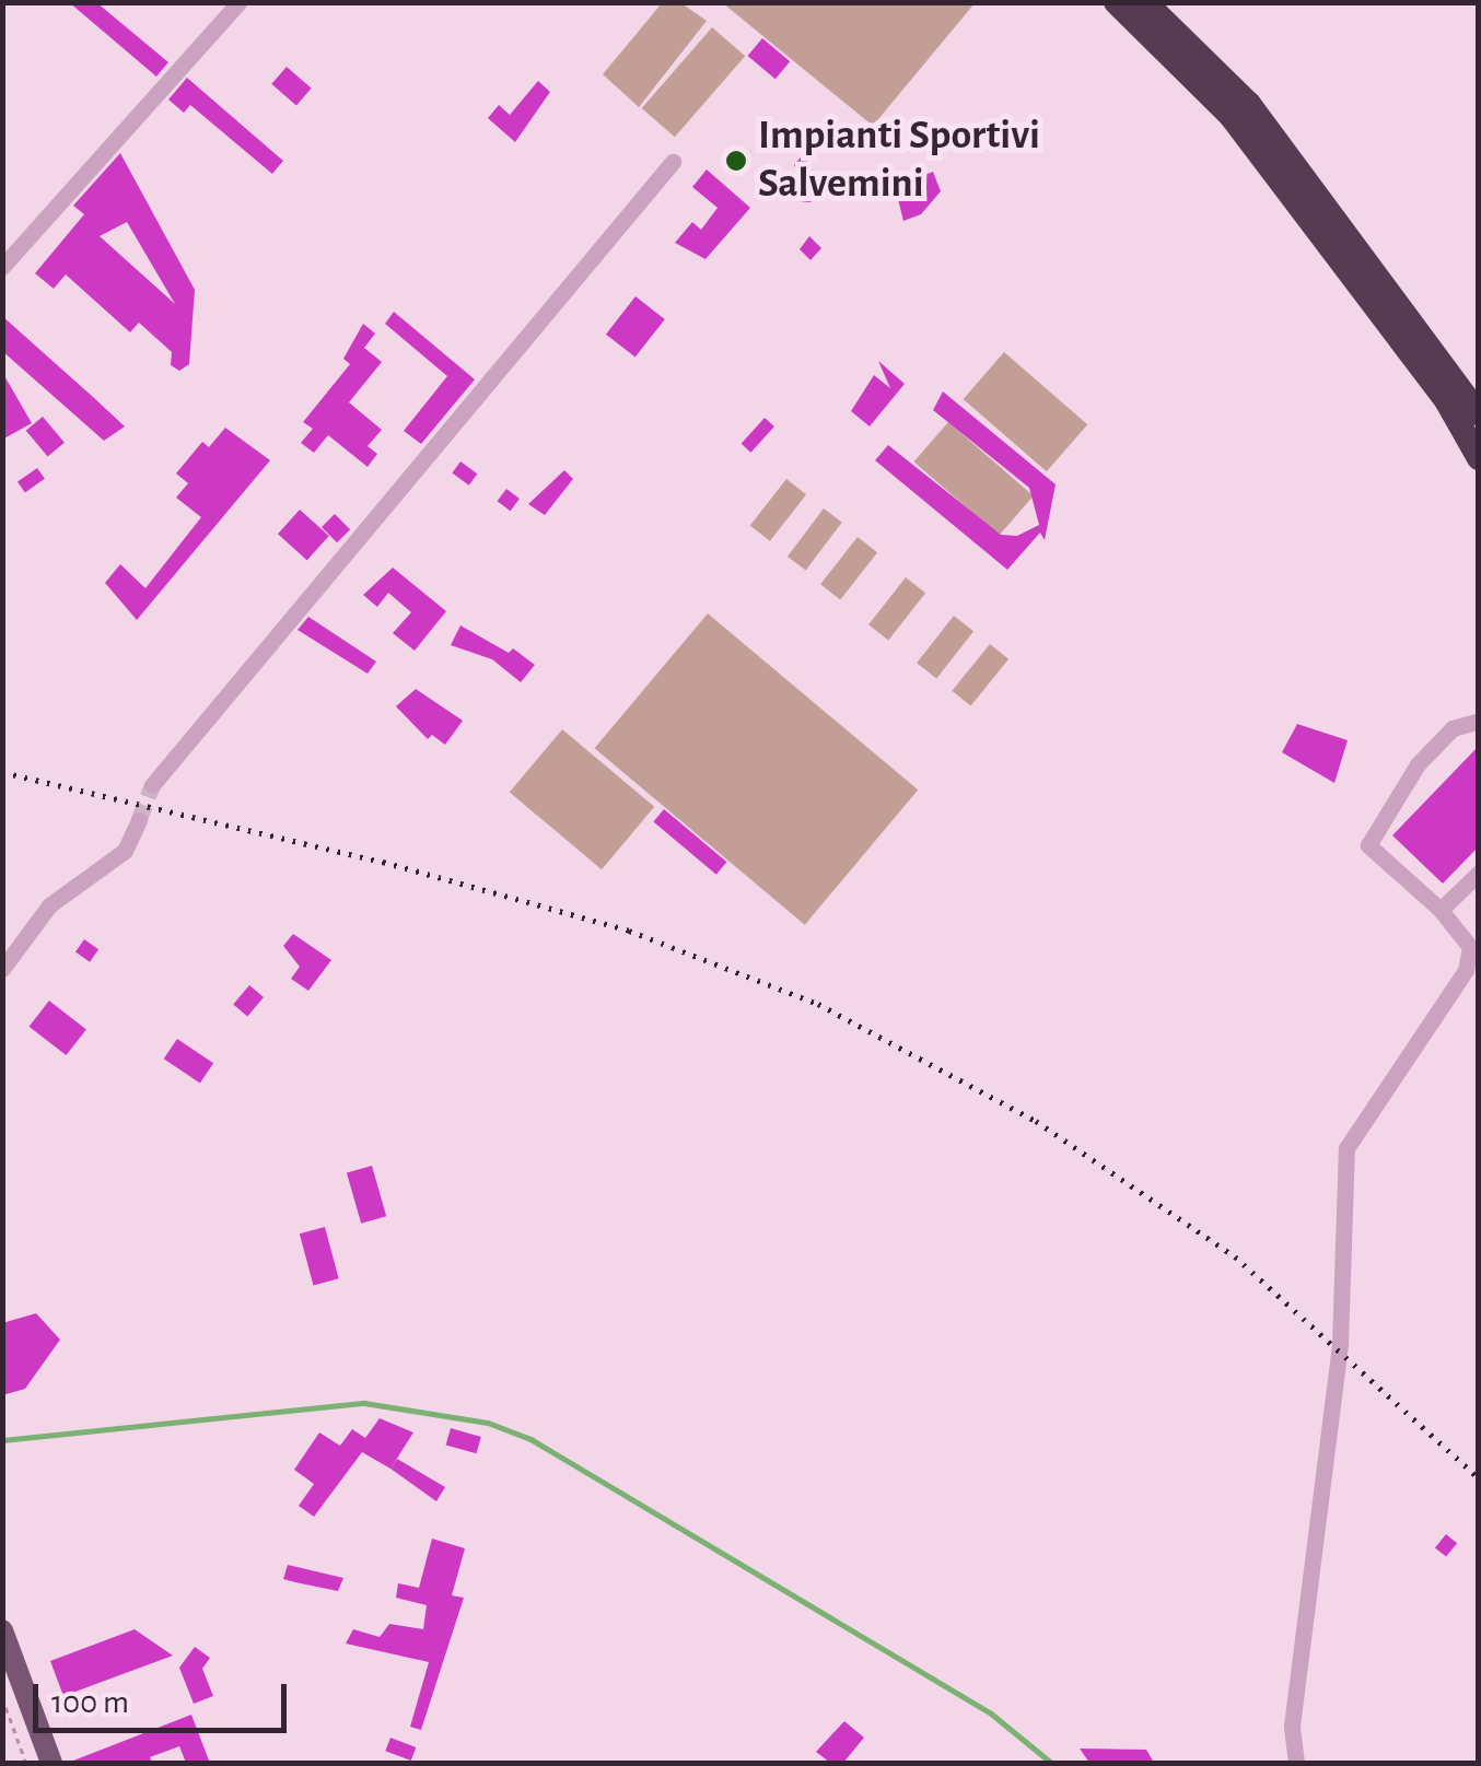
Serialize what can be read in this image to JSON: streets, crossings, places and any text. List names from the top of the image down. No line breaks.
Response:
{"places":["Impianti Sportivi Salvemini"],"scale_bar":"100 m"}
